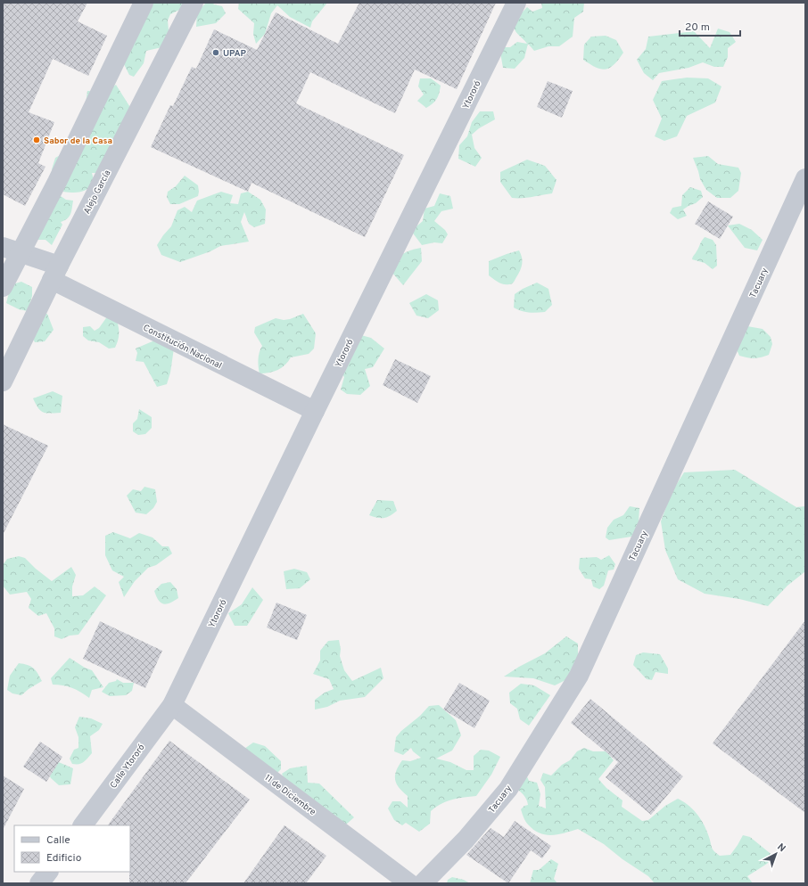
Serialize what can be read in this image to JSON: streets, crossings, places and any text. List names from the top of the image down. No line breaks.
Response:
{"streets":{"street":["Ytororó","Alejo García","Tacuary","Constitución Nacional","Calle Ytororó","11 de Diciembre"]},"crossings":[["Ytororó","Constitución Nacional"],["Ytororó","Calle Ytororó"],["Ytororó","11 de Diciembre"],["Alejo García","Constitución Nacional"],["Calle Ytororó","11 de Diciembre"]],"places":["UPAP","Sabor de la Casa"],"legend":["Calle","Edificio"],"scale_bar":"20 m","north":"top right"}
